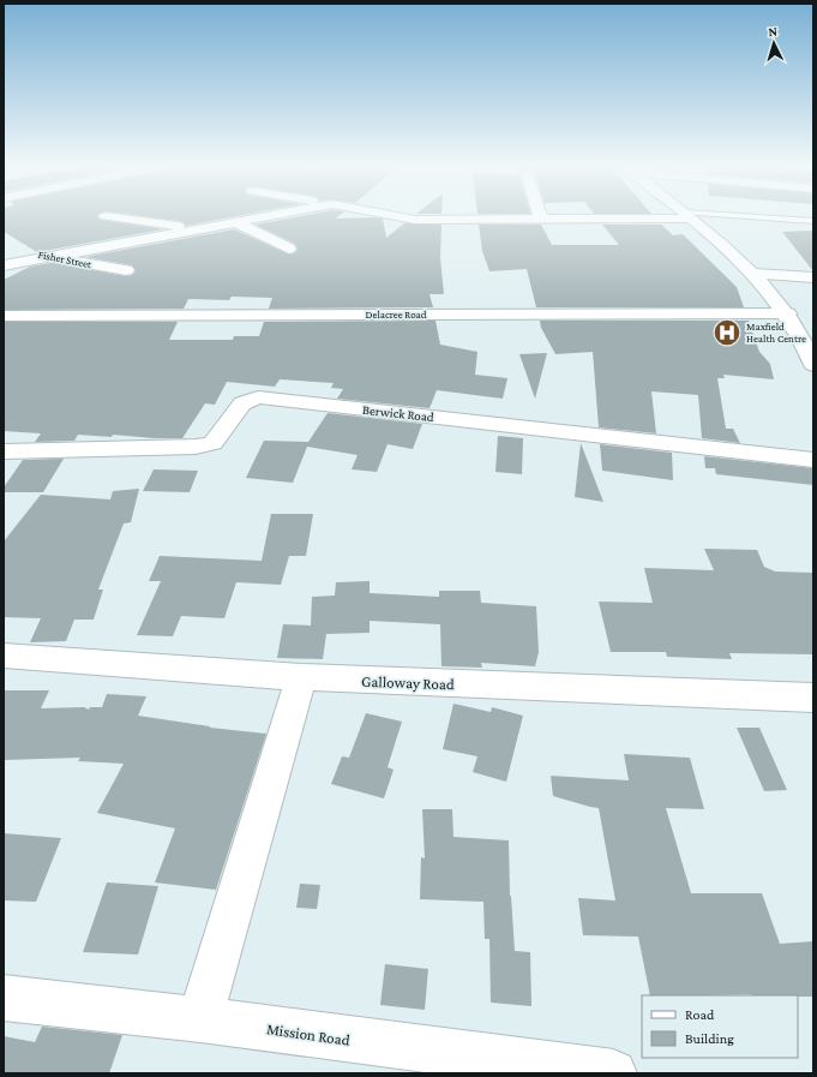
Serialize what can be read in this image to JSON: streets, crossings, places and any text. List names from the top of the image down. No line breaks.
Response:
{"streets":{"street":["Fisher Street","Delacree Road","Berwick Road","Galloway Road","Mission Road"]},"places":{"hospital":["Maxfield Health Centre"]},"legend":["Road","Building"],"north":"top"}
